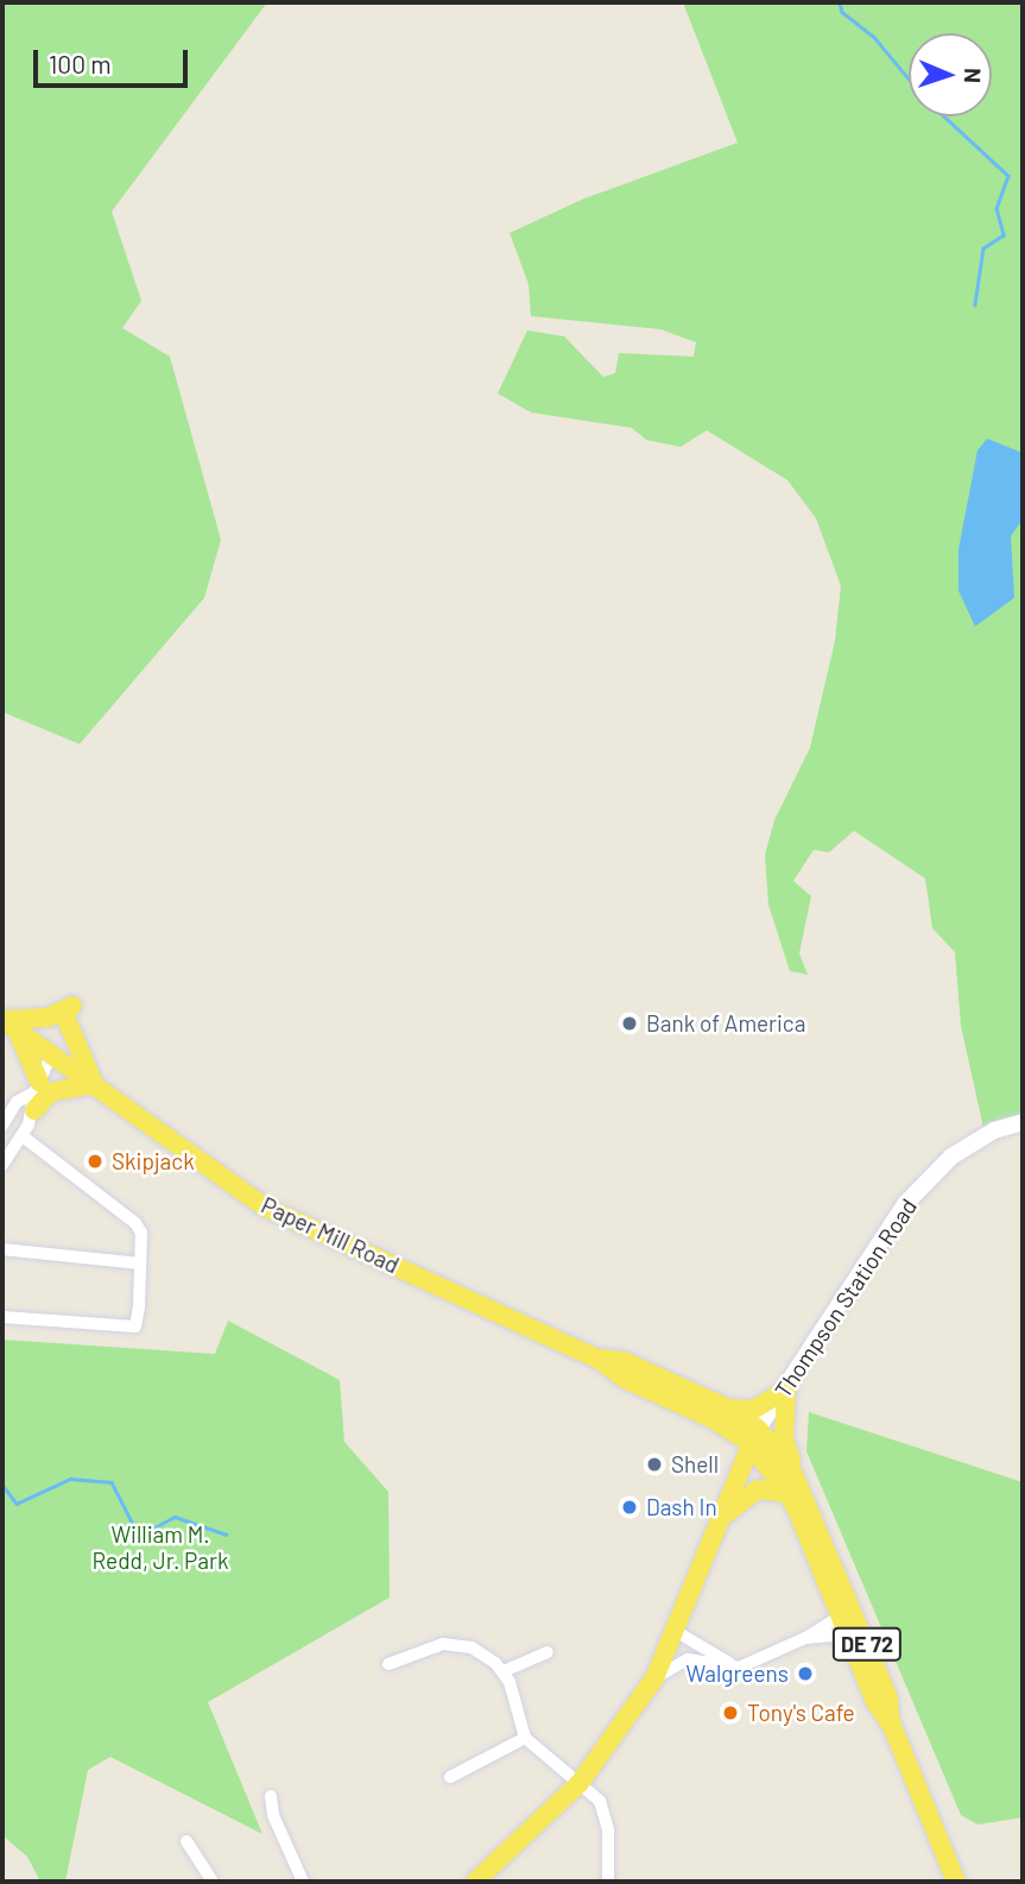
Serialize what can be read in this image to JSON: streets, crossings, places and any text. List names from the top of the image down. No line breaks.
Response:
{"streets":{"main road":["Paper Mill Road","DE 72"],"street":["Thompson Station Road"]},"crossings":[["Paper Mill Road","Thompson Station Road"]],"parks":["William M. Redd, Jr. Park"],"places":["Bank of America","Skipjack","Shell","Dash In","Walgreens","Tony's Cafe"],"scale_bar":"100 m","north":"right"}
